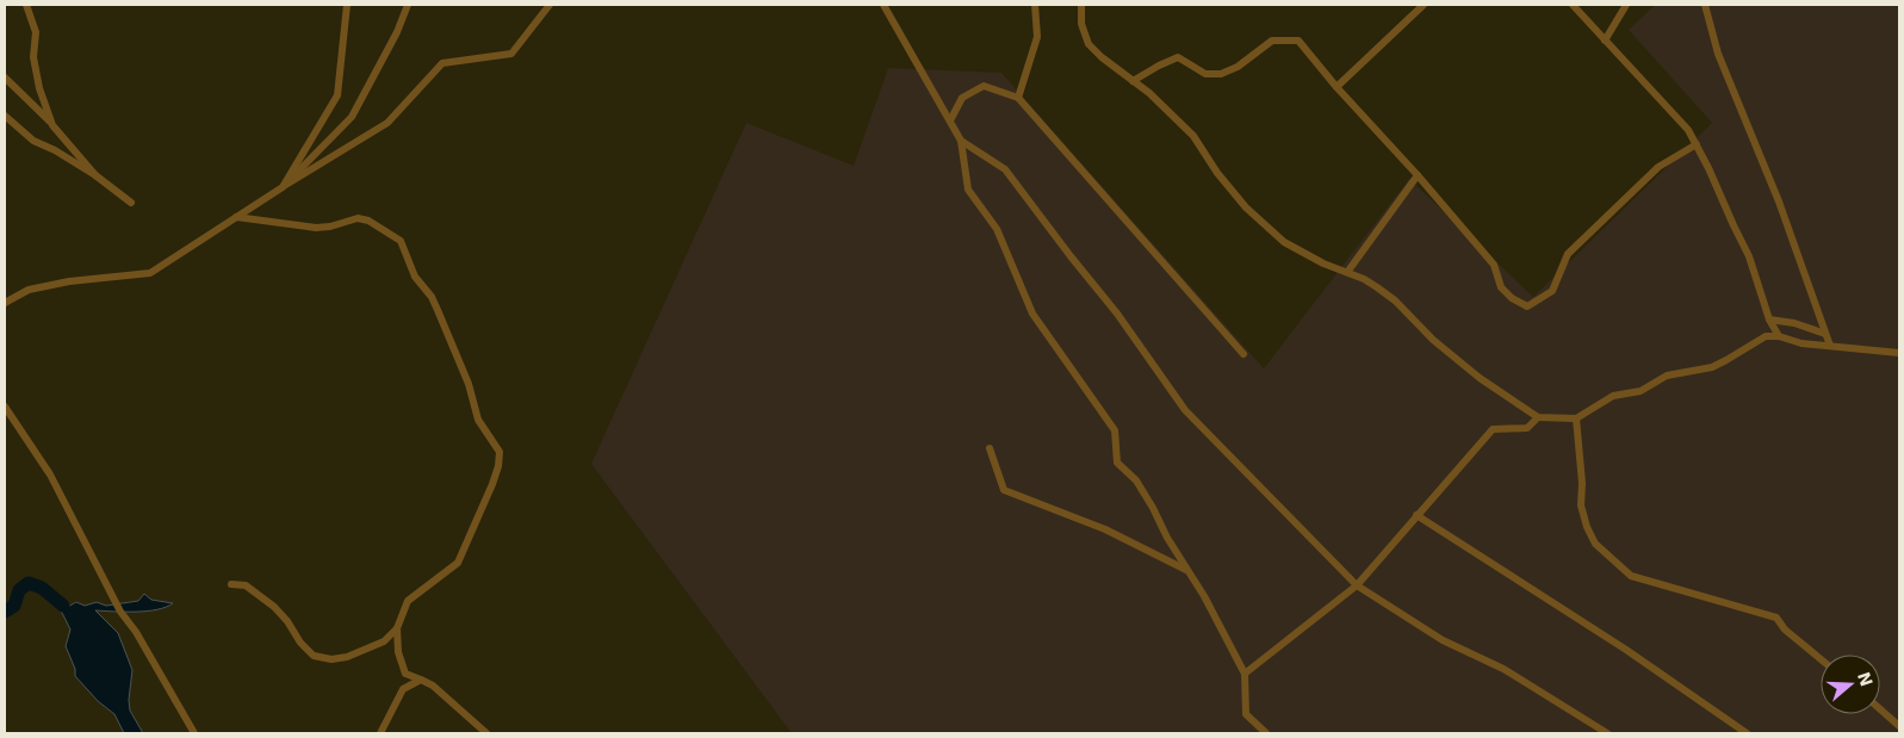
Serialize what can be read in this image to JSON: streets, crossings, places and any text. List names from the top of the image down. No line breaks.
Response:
{"north":"right"}
